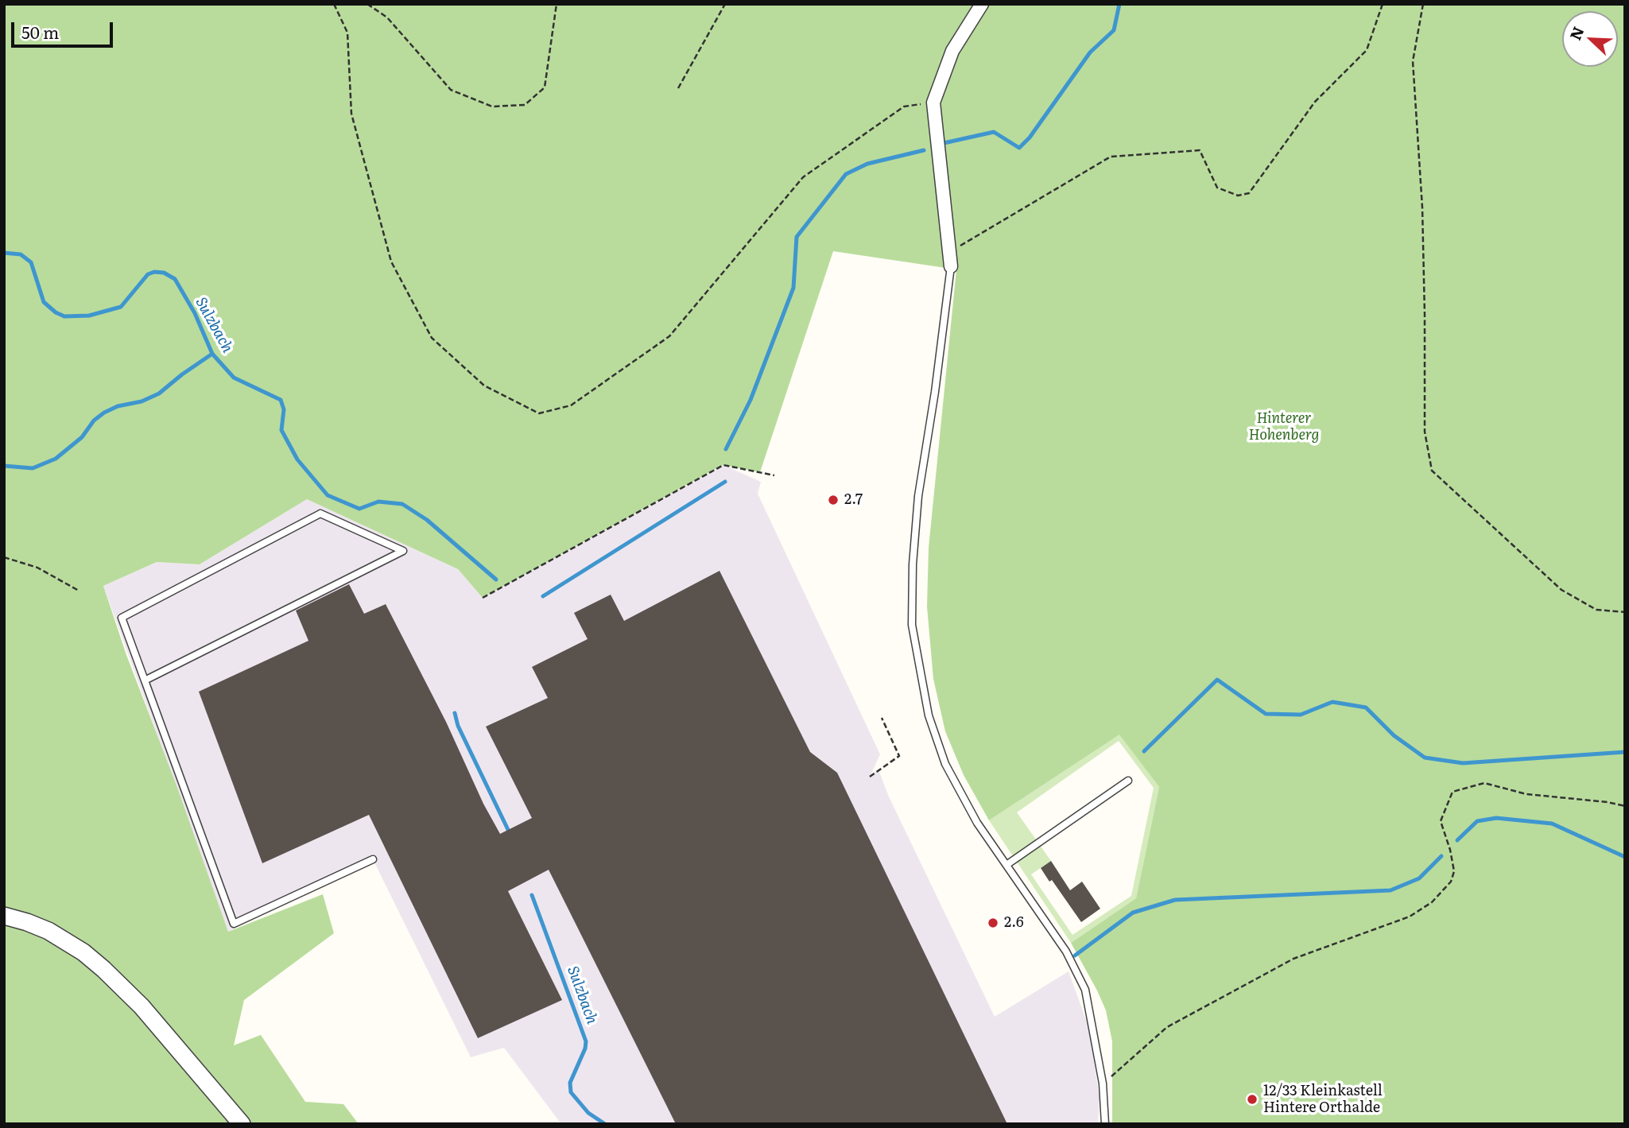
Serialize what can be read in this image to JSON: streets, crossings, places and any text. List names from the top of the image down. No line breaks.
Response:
{"water":["Sulzbach"],"parks":["Hinterer Hohenberg"],"places":["2.7","2.6","12/33 Kleinkastell Hintere Orthalde"],"scale_bar":"50 m","north":"top left"}
